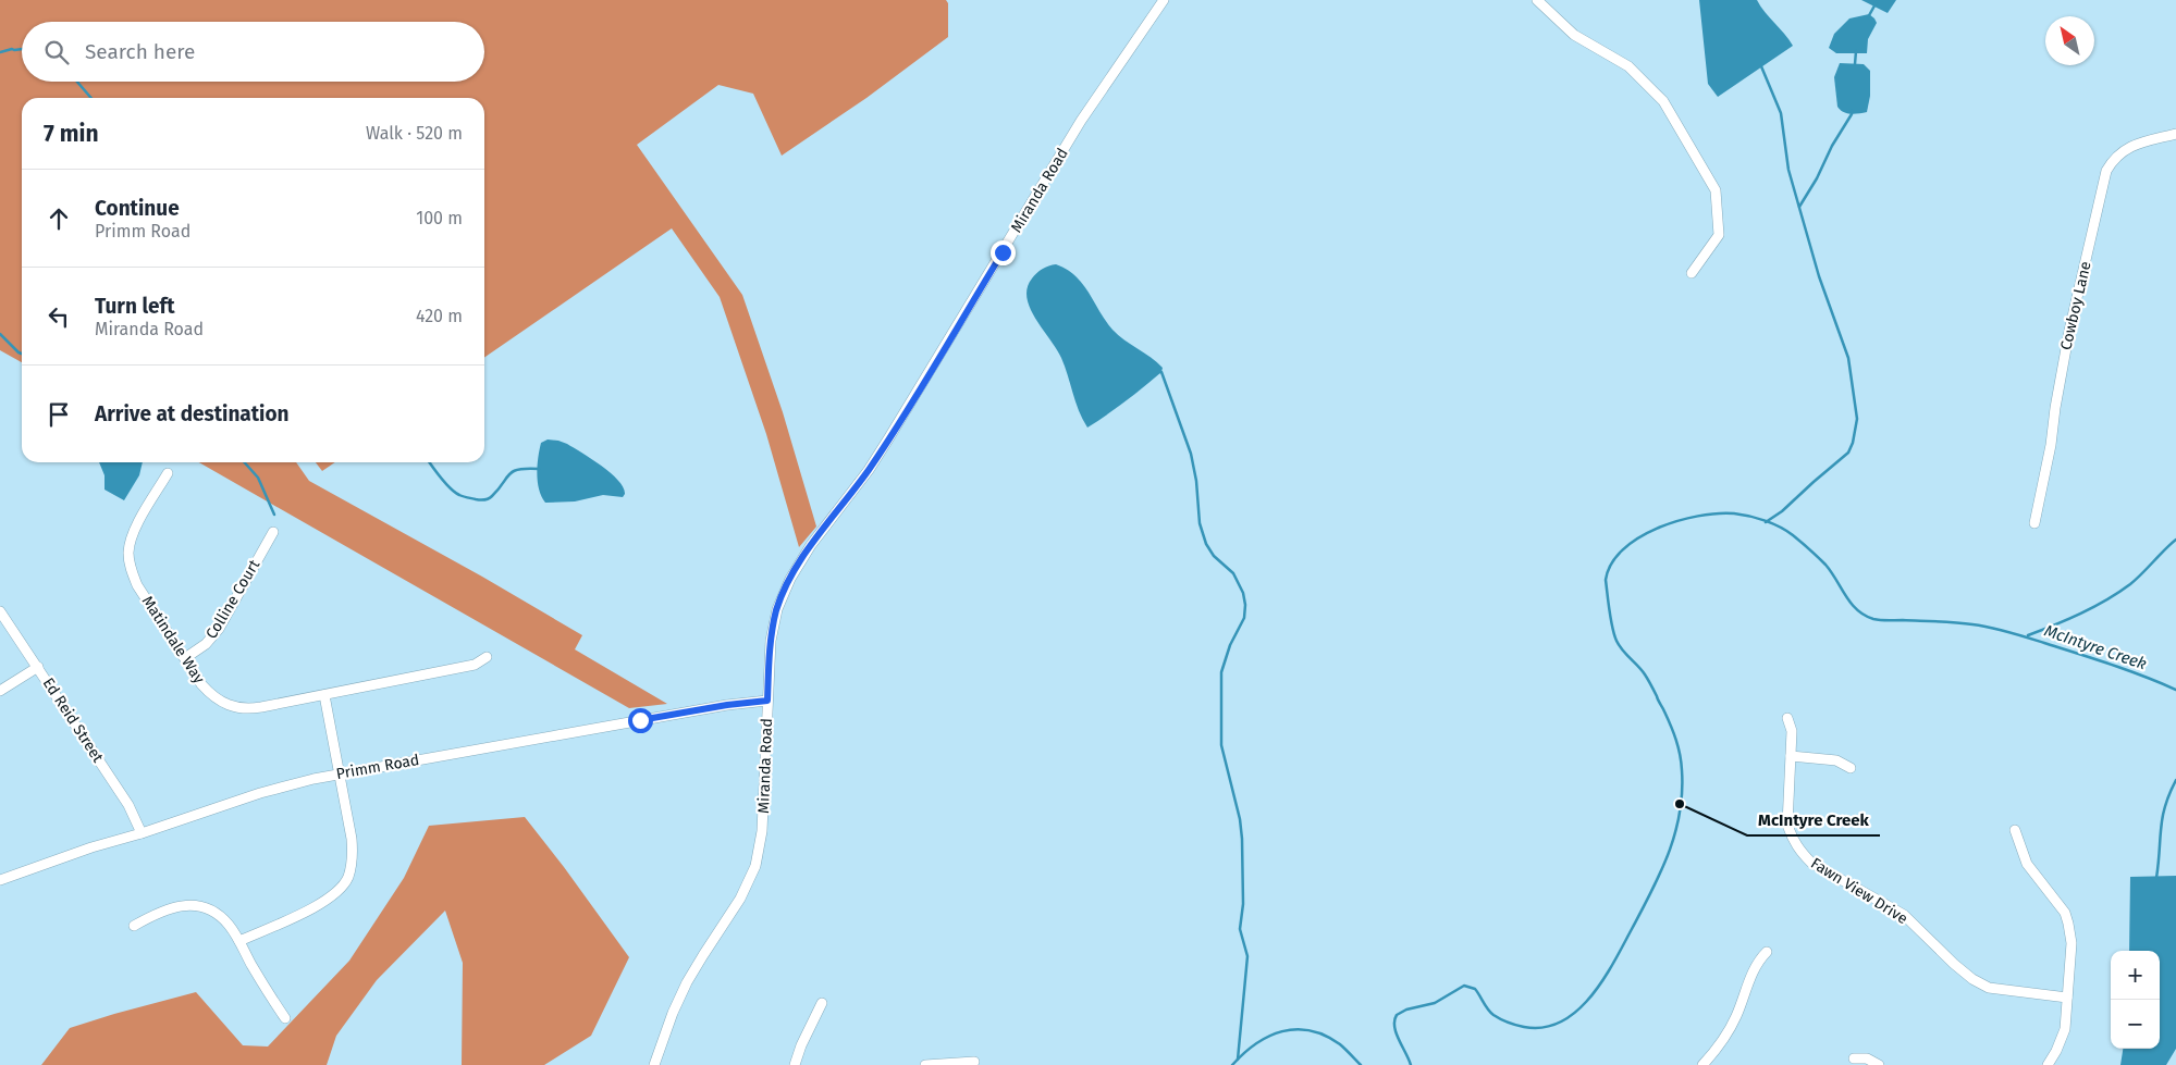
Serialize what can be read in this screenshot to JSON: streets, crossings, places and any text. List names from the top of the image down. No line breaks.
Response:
{"streets":{"street":["Miranda Road","Cowboy Lane","Colline Court","Matindale Way","Ed Reid Street","Primm Road","Fawn View Drive"]},"crossings":[["Miranda Road","Primm Road"],["Colline Court","Matindale Way"],["Ed Reid Street","Primm Road"]],"water":["McIntyre Creek"],"places":["McIntyre Creek"],"north":"top left","page":{"search":"Search here","heading":["7 min","Walk · 520 m"],"list":[["Continue","Primm Road","100 m"],["Turn left","Miranda Road","420 m"],"Arrive at destination"],"map_buttons":["+","−"]}}
